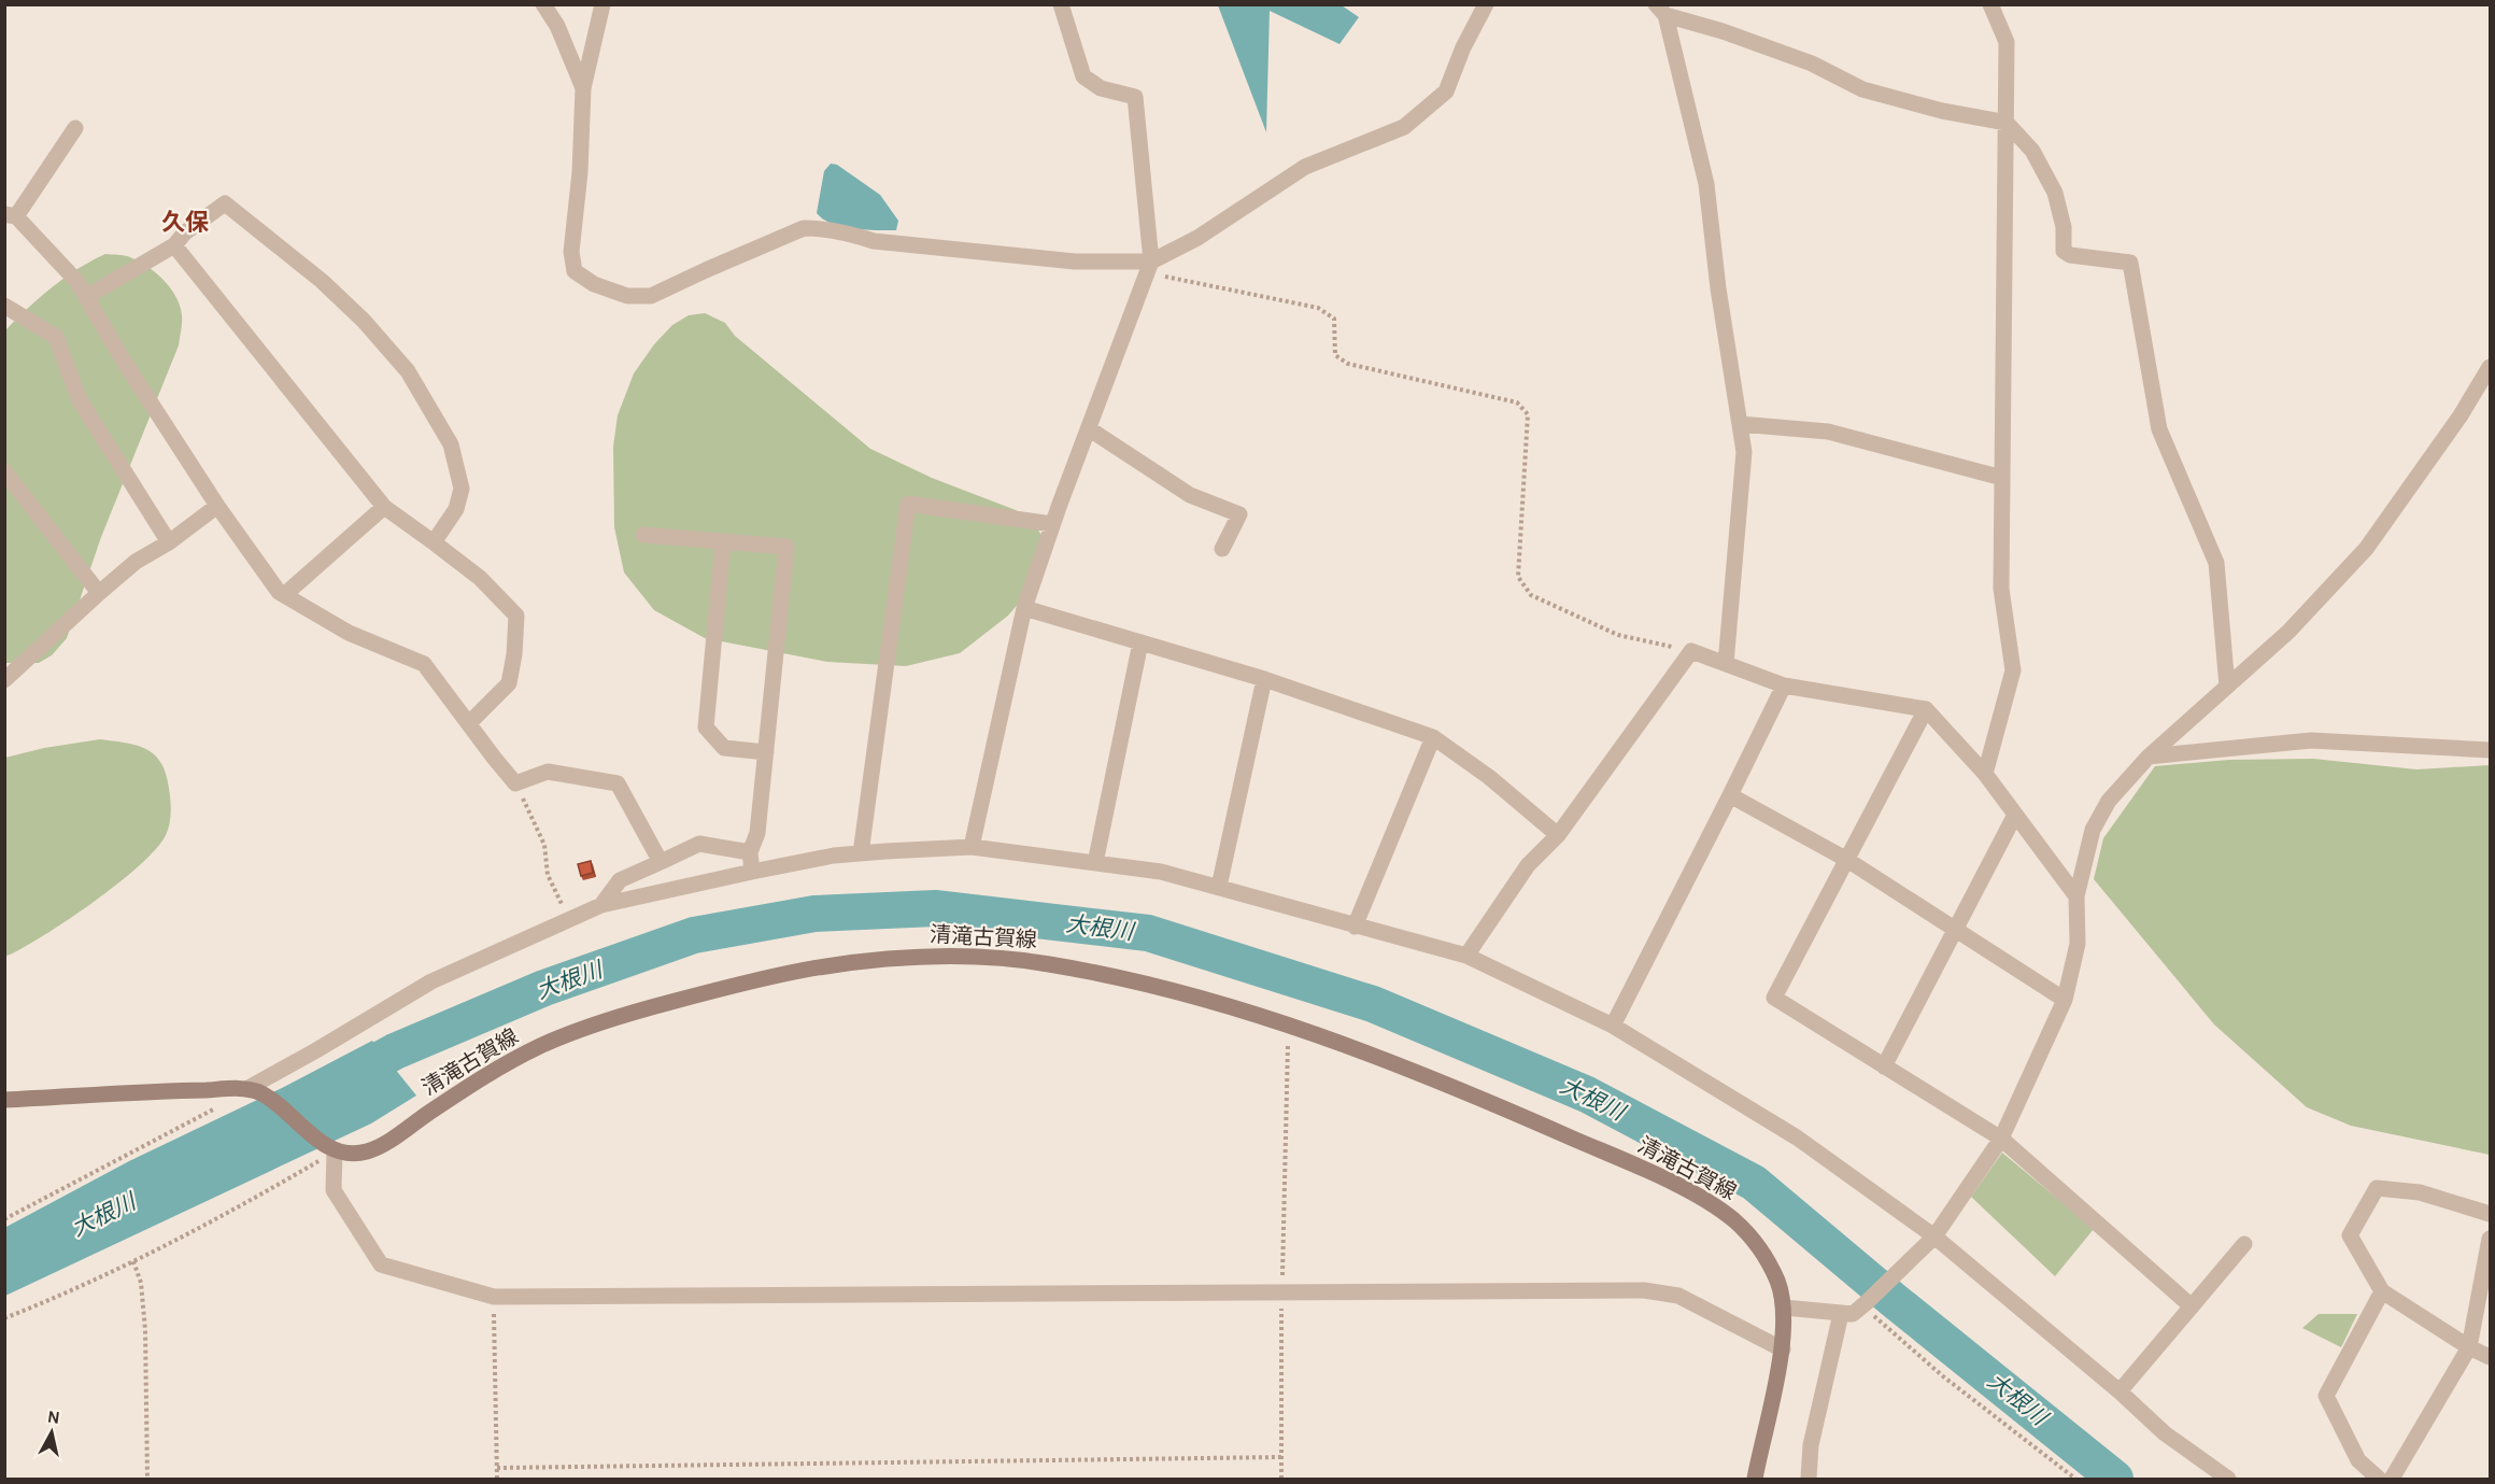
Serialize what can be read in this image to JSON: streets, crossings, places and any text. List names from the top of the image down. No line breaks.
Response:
{"streets":{"main road":["清滝古賀線"]},"districts":["久保"],"water":["大根川"],"north":"top"}
